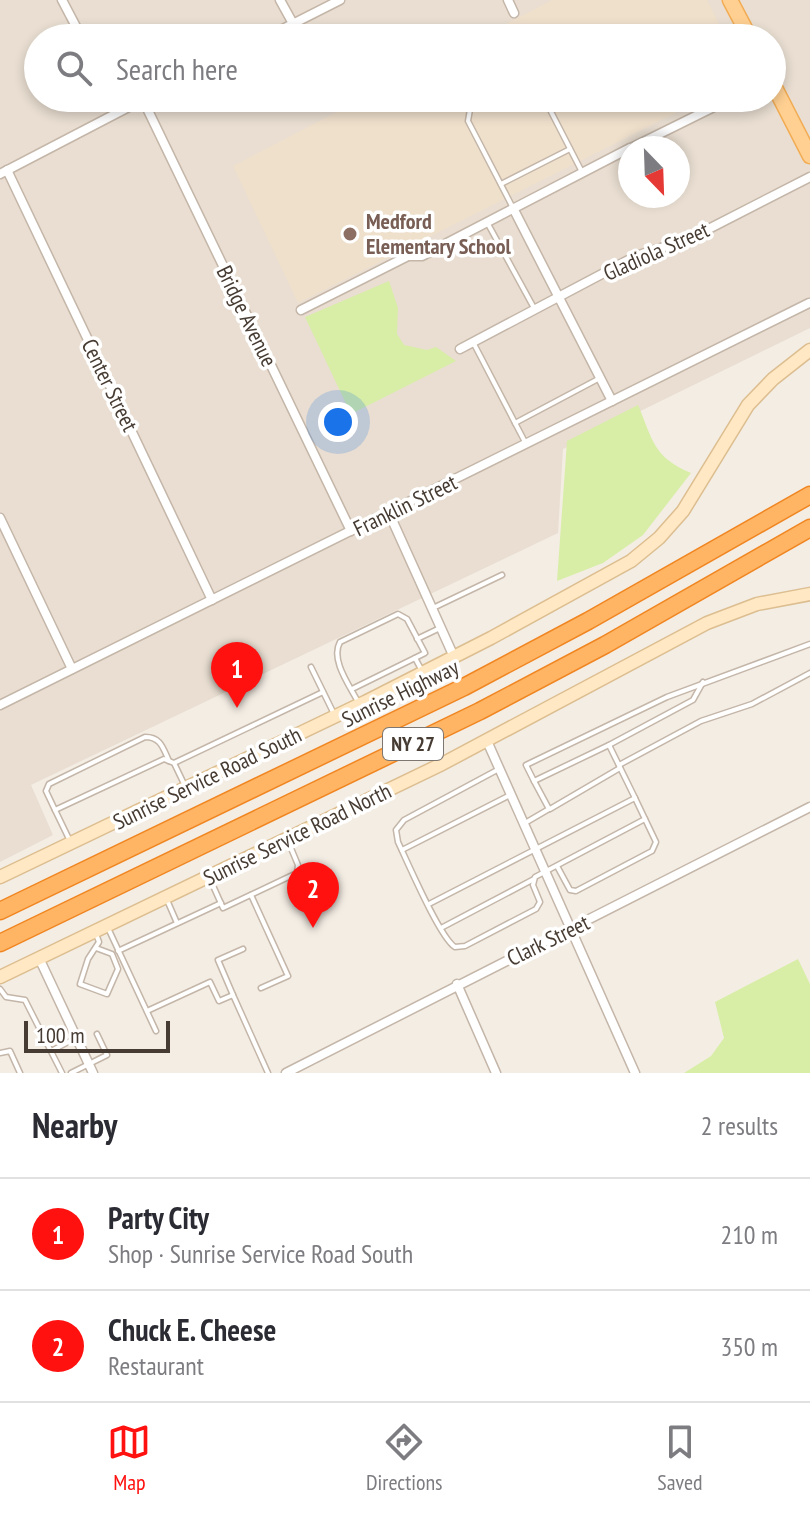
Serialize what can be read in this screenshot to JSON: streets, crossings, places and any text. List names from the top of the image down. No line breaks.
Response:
{"streets":{"highway":["Sunrise Highway","NY 27"],"main road":["Sunrise Service Road South","Sunrise Service Road North"],"street":["Gladiola Street","Bridge Avenue","Center Street","Franklin Street","Clark Street"]},"crossings":[["Bridge Avenue","Franklin Street"],["Center Street","Franklin Street"]],"places":["Medford Elementary School"],"scale_bar":"100 m","north":"bottom right","page":{"search":"Search here","pins":["1","2"],"scale":"100 m","heading":["Nearby","2 results"],"list":[{"mark":"1","name":"Party City","note":"Shop · Sunrise Service Road South","value":"210 m"},{"mark":"2","name":"Chuck E. Cheese","note":"Restaurant","value":"350 m"}],"nav":["Map","Directions","Saved"]}}
